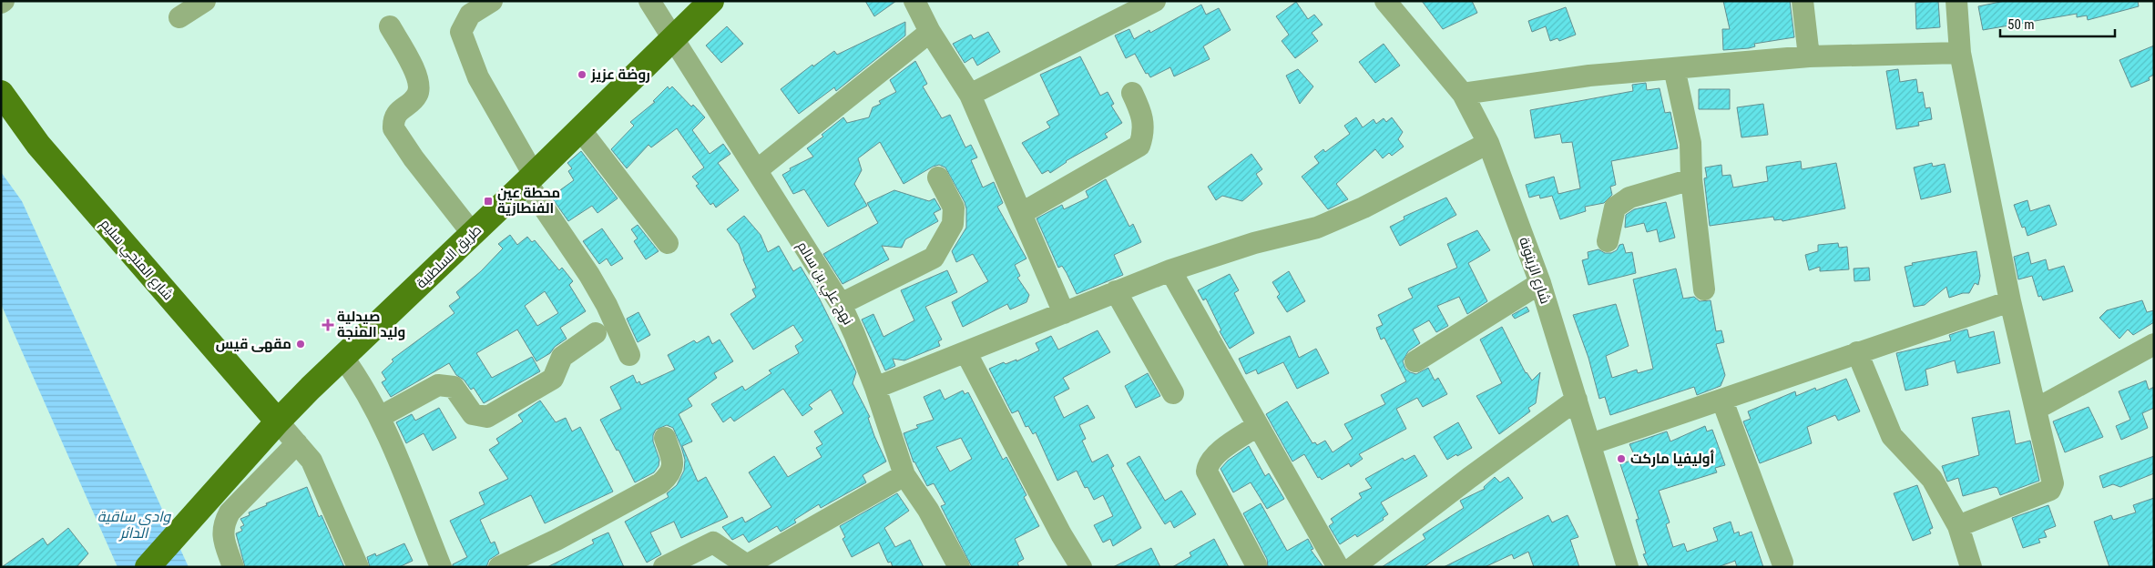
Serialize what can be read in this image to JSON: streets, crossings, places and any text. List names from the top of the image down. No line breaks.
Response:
{"streets":{"main road":["طريق السلطنية","شارع المنجي سليم"],"street":["شارع الزيتونة","نهج علي بن سالم"]},"crossings":[["طريق السلطنية","شارع المنجي سليم"],["طريق السلطنية","نهج علي بن سالم"]],"water":["وادي ساقية الدائر"],"places":{"other":["روضة عزيز","مقهى قيس","أوليفيا ماركت"],"transit":["محطة عين الفنطازية"],"health":["صيدلية وليد المنجة"]},"scale_bar":"50 m"}
